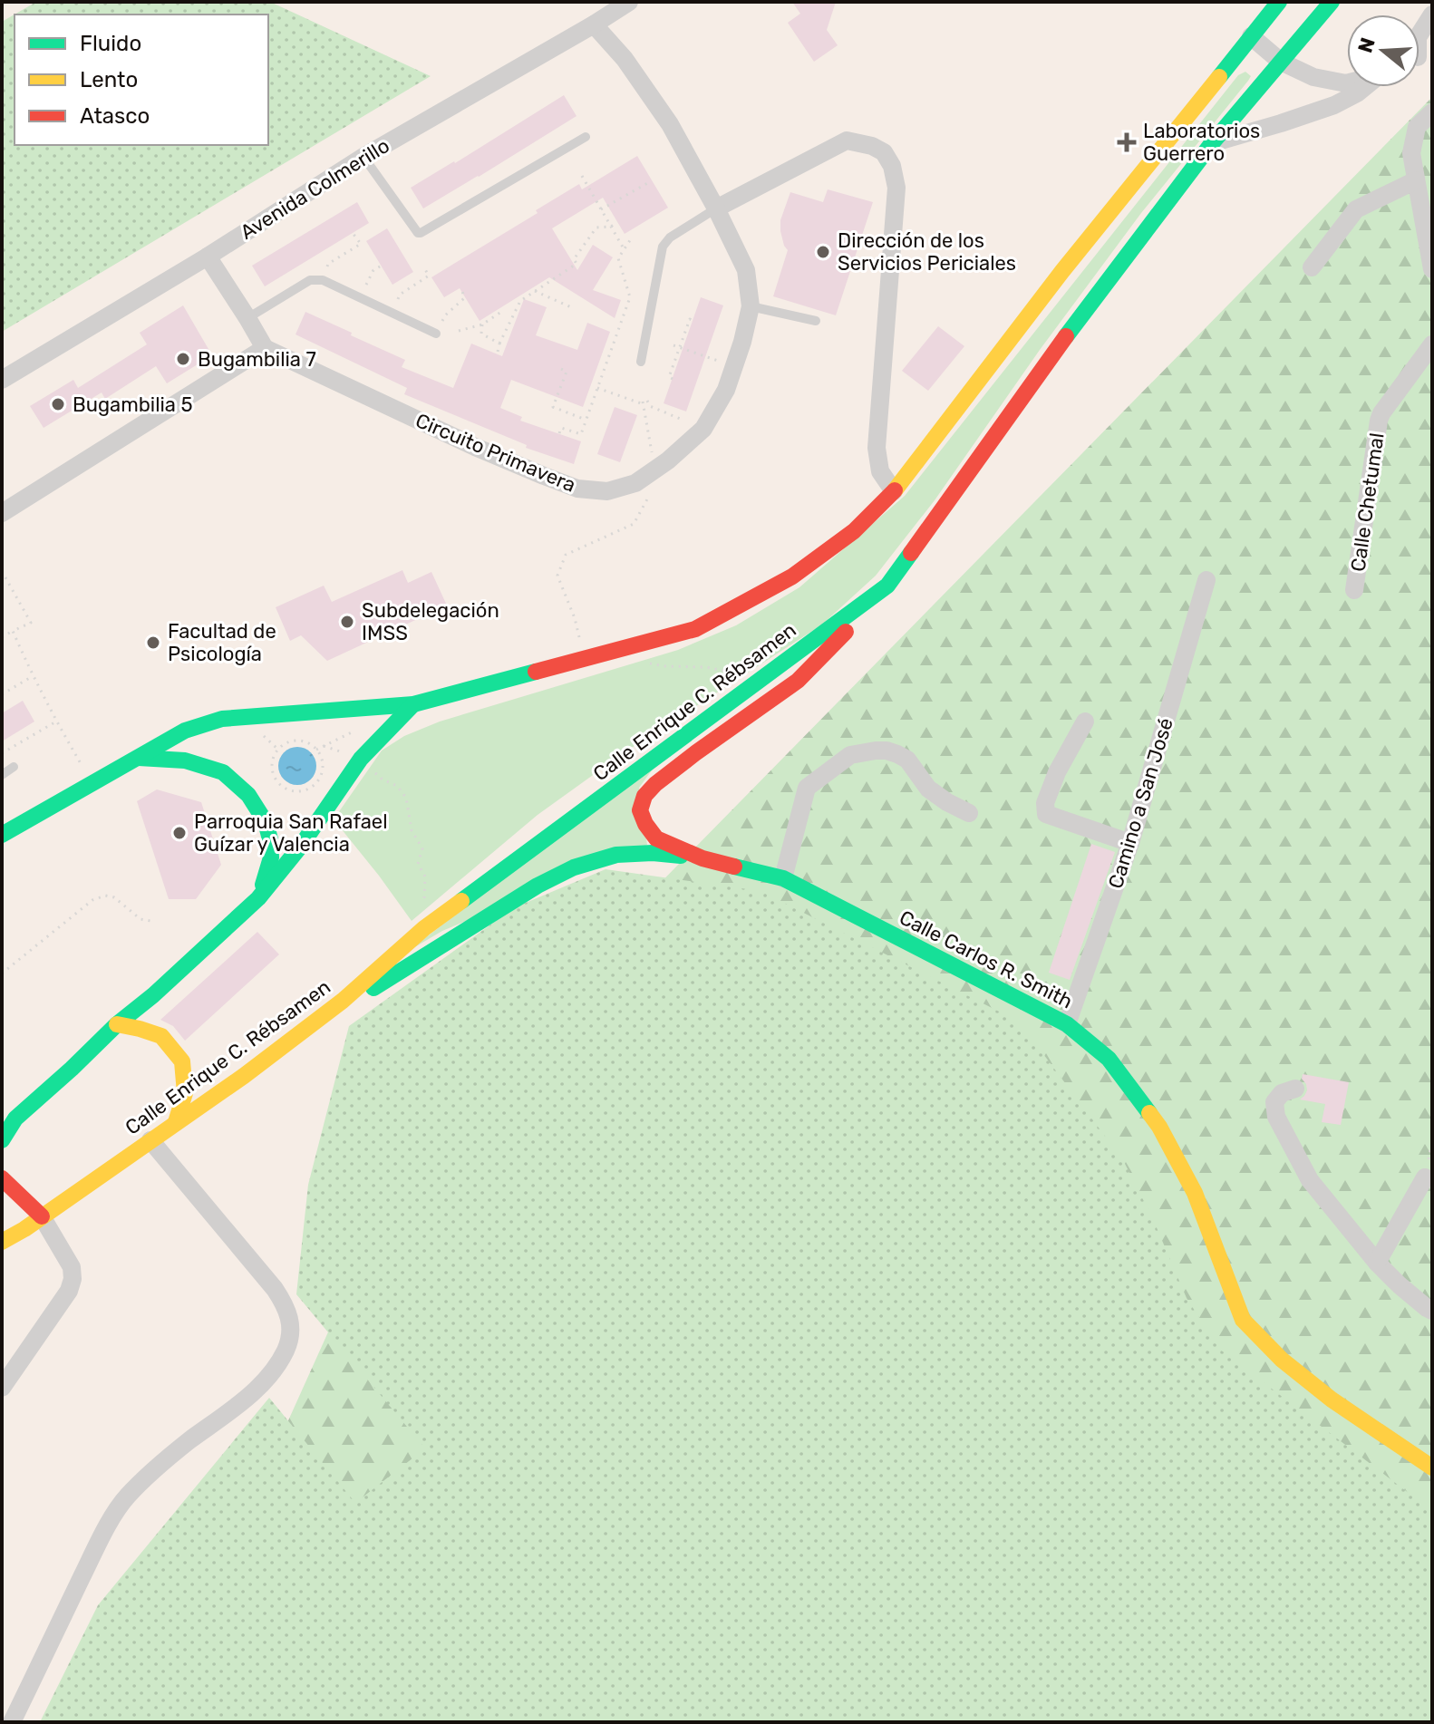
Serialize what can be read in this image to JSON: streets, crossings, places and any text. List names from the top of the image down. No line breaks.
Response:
{"streets":{"main road":["Calle Enrique C. Rébsamen","Calle Carlos R. Smith"],"street":["Avenida Colmerillo","Circuito Primavera","Calle Chetumal","Camino a San José"]},"crossings":[["Avenida Colmerillo","Circuito Primavera"],["Calle Enrique C. Rébsamen","Calle Carlos R. Smith"],["Camino a San José","Calle Carlos R. Smith"]],"places":{"health":["Laboratorios Guerrero"],"other":["Dirección de los Servicios Periciales","Bugambilia 7","Bugambilia 5","Subdelegación IMSS","Facultad de Psicología","Parroquia San Rafael Guízar y Valencia"]},"legend":["Fluido","Lento","Atasco"],"north":"left"}
